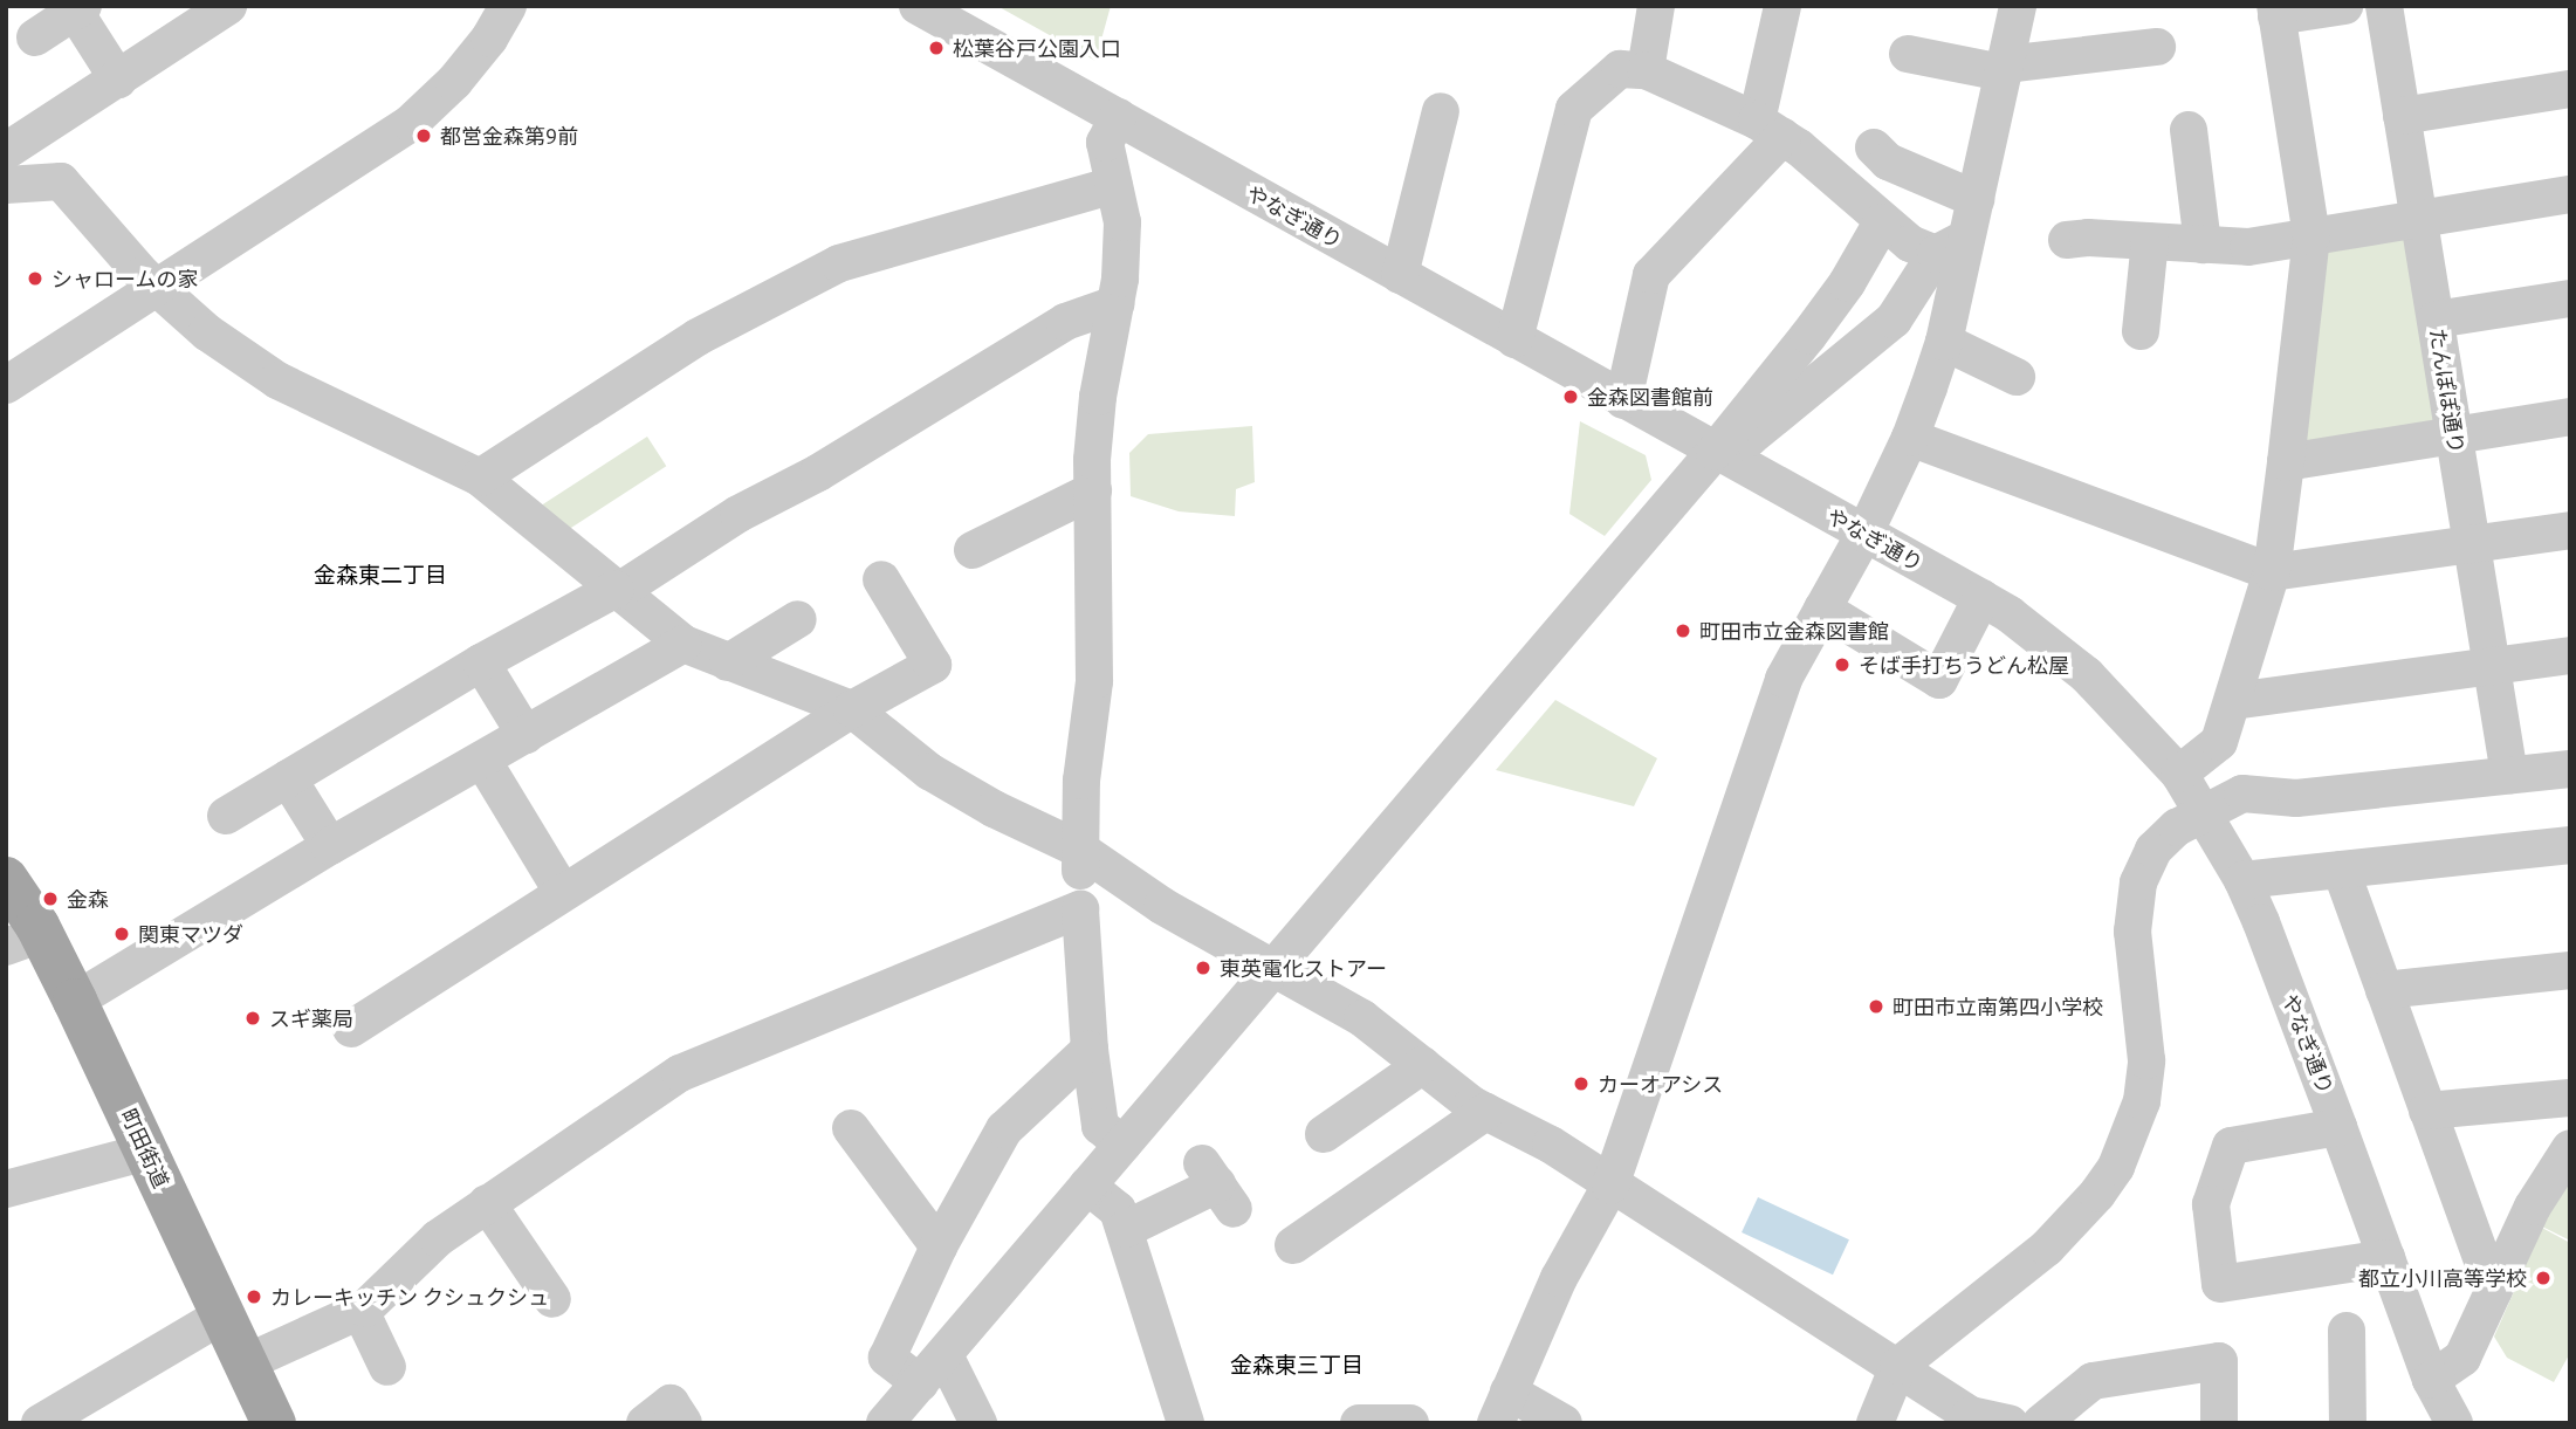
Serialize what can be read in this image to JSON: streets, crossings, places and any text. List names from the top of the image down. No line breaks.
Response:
{"streets":{"main road":["町田街道"],"street":["やなぎ通り","たんぽぽ通り"]},"districts":["金森東二丁目","金森東三丁目"],"places":["松葉谷戸公園入口","都営金森第9前","シャロームの家","金森図書館前","町田市立金森図書館","そば手打ちうどん松屋","金森","関東マツダ","東英電化ストアー","町田市立南第四小学校","スギ薬局","カーオアシス","都立小川高等学校","カレーキッチン クシュクシュ"]}
